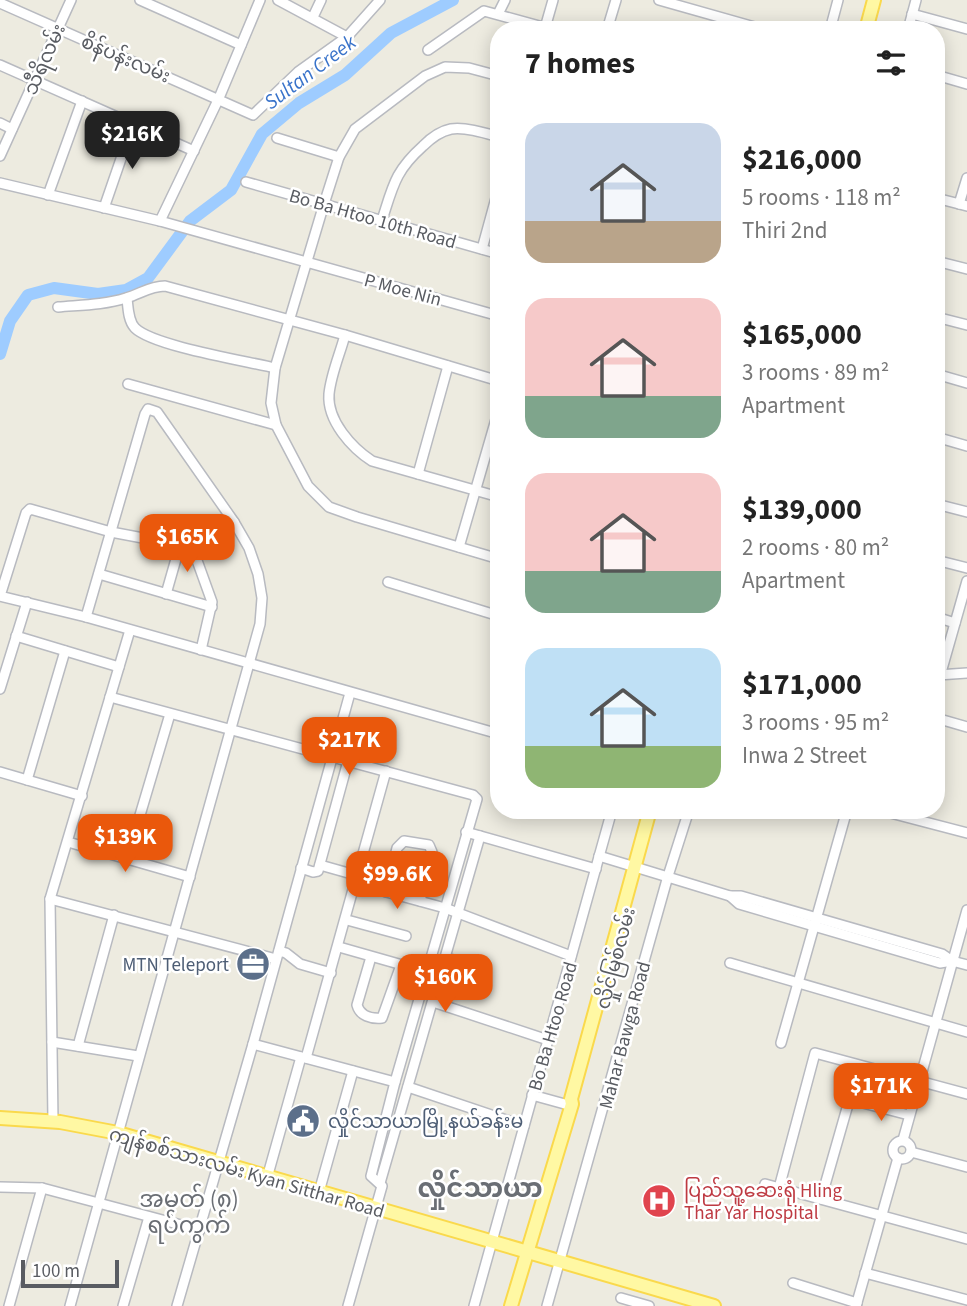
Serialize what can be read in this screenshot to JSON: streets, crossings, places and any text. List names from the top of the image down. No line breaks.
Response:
{"streets":{"main road":["လှိုင်မြစ်လမ်း","ကျန်စစ်သားလမ်း Kyan Sitthar Road"],"street":["စိန်ပန်းလမ်း","သီရိလမ်း","Bo Ba Htoo 10th Road","P Moe Nin","Bo Ba Htoo Road","Mahar Bawga Road"]},"crossings":[["စိန်ပန်းလမ်း","သီရိလမ်း"],["လှိုင်မြစ်လမ်း","ကျန်စစ်သားလမ်း Kyan Sitthar Road"],["Bo Ba Htoo Road","ကျန်စစ်သားလမ်း Kyan Sitthar Road"],["Mahar Bawga Road","ကျန်စစ်သားလမ်း Kyan Sitthar Road"]],"districts":["လှိုင်သာယာ","အမှတ် (၈) ရပ်ကွက်"],"water":["Sultan Creek"],"places":{"office":["MTN Teleport"],"public building":["လှိုင်သာယာမြို့နယ်ခန်းမ"],"hospital":["ပြည်သူ့ဆေးရုံ Hling Thar Yar Hospital"]},"scale_bar":"100 m","page":{"heading":"7 homes","list":[{"name":"$216,000","note":"5 rooms · 118 m² · Thiri 2nd"},{"name":"$165,000","note":"3 rooms · 89 m² · Apartment"},{"name":"$139,000","note":"2 rooms · 80 m² · Apartment"},{"name":"$171,000","note":"3 rooms · 95 m² · Inwa 2 Street"}],"price":["$216K","$165K","$217K","$139K","$99.6K","$160K","$171K"],"scale":"100 m"}}
